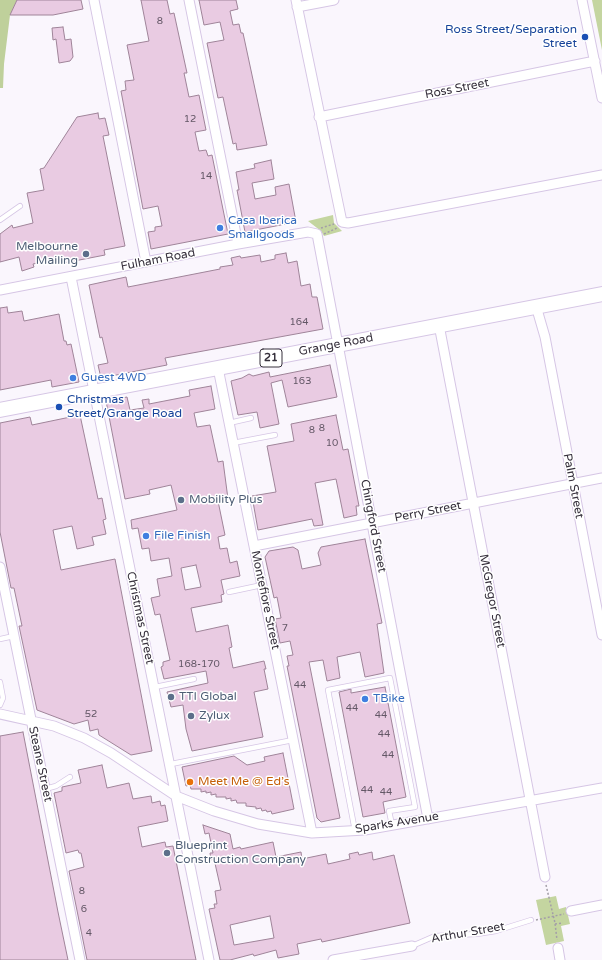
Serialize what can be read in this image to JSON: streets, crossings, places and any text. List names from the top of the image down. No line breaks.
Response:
{"streets":{"main road":["Grange Road","21"],"street":["Ross Street","Fulham Road","Palm Street","Perry Street","Chingford Street","Montefiore Street","McGregor Street","Christmas Street","Steane Street","Sparks Avenue","Arthur Street"]},"crossings":[["Fulham Road","Chingford Street"],["Fulham Road","Christmas Street"],["Grange Road","Palm Street"],["Grange Road","Chingford Street"],["Grange Road","Montefiore Street"],["Grange Road","McGregor Street"],["Grange Road","Christmas Street"],["Palm Street","Perry Street"],["Perry Street","Chingford Street"],["Perry Street","Montefiore Street"],["Perry Street","McGregor Street"],["Chingford Street","Sparks Avenue"],["Montefiore Street","Sparks Avenue"],["McGregor Street","Sparks Avenue"],["Christmas Street","Sparks Avenue"],["Steane Street","Sparks Avenue"]],"places":["Ross Street/Separation Street","Casa Iberica Smallgoods","Melbourne Mailing","Guest 4WD","Christmas Street/Grange Road","Mobility Plus","File Finish","TTI Global","TBike","Zylux","Meet Me @ Ed’s","Blueprint Construction Company"],"house_numbers":["8","12","14","164","163","8","8","10","7","168-170","44","44","52","44","44","44","44","44","8","6","4"]}
